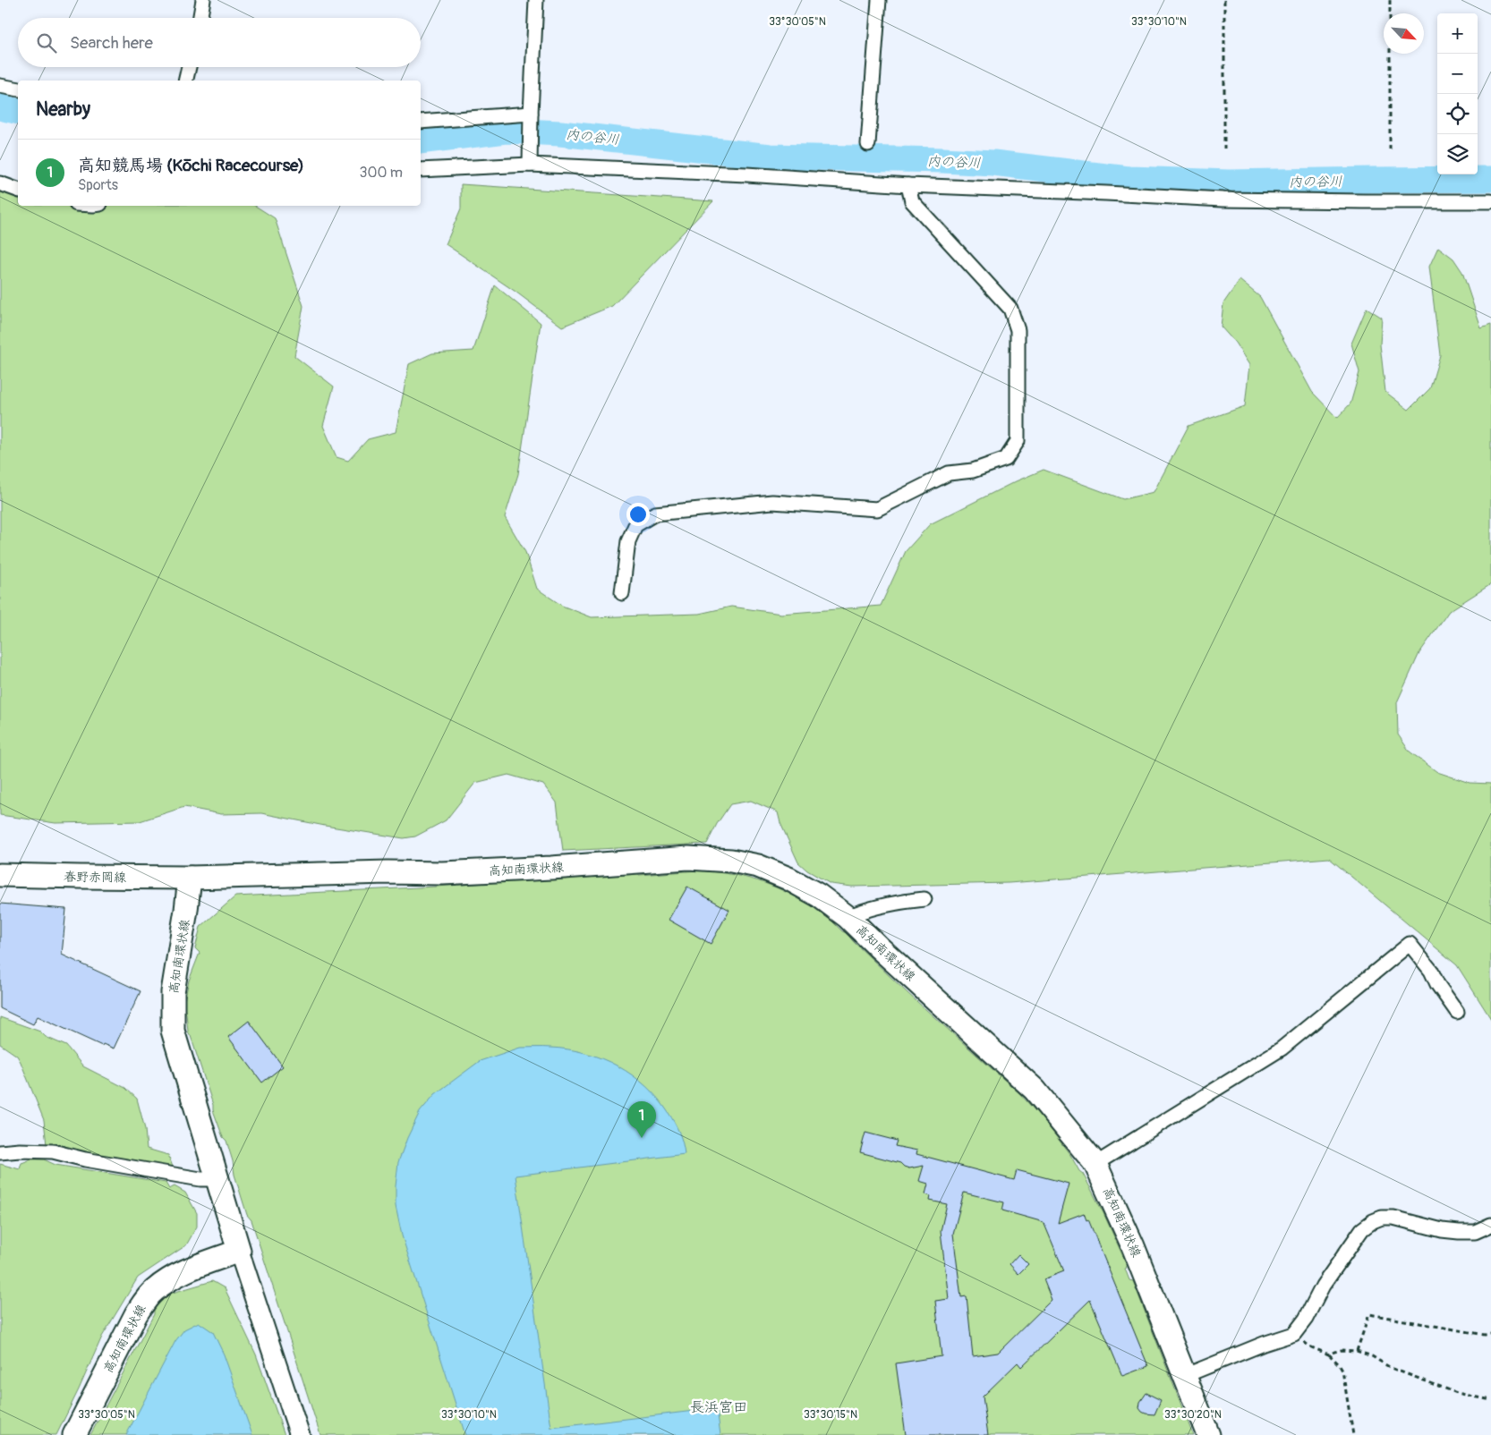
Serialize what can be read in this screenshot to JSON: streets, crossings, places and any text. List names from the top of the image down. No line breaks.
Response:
{"streets":{"main road":["高知南環状線","春野赤岡線"]},"crossings":[["高知南環状線","春野赤岡線"]],"districts":["長浜宮田"],"water":["内の谷川"],"north":"bottom right","page":{"map_buttons":["+","−"],"search":"Search here","heading":"Nearby","list":[{"mark":"1","name":"高知競馬場 (Kōchi Racecourse)","note":"Sports","value":"300 m"}],"pins":"1"},"coordinates":["33°30'05\"N","33°30'10\"N","33°30'15\"N","33°30'20\"N"]}
